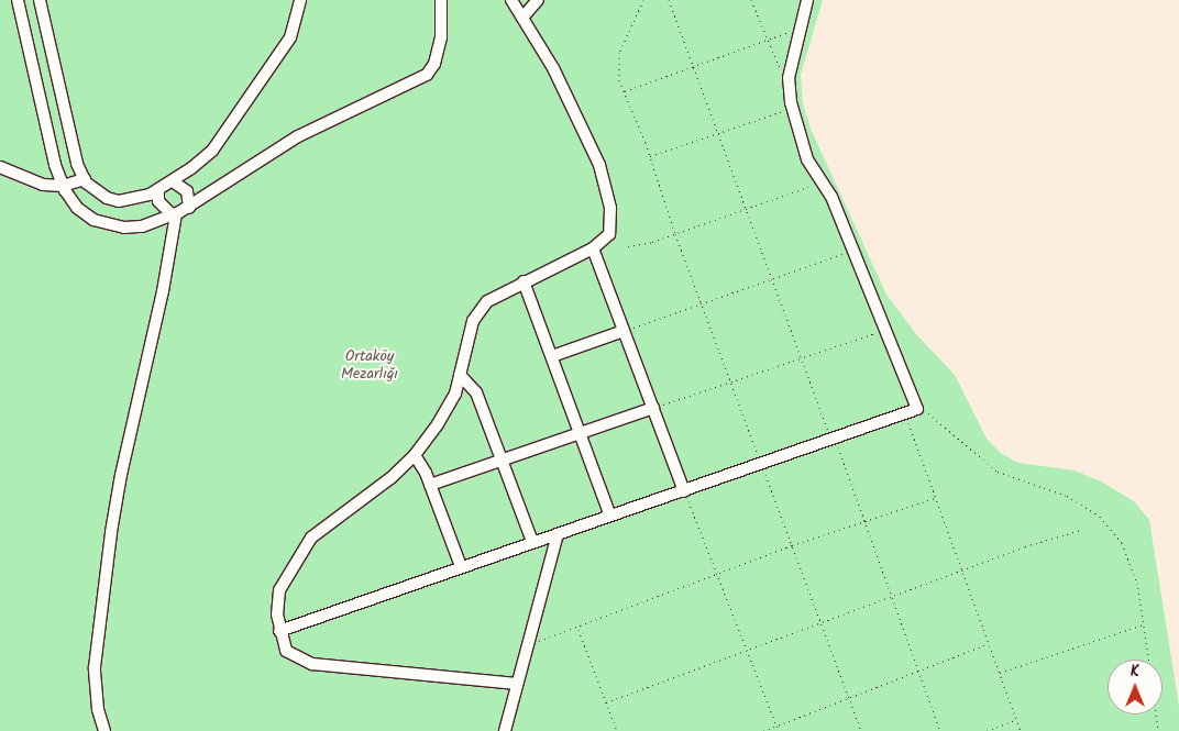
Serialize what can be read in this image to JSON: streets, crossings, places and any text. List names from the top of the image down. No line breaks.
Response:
{"parks":["Ortaköy Mezarlığı"],"north":"top"}
